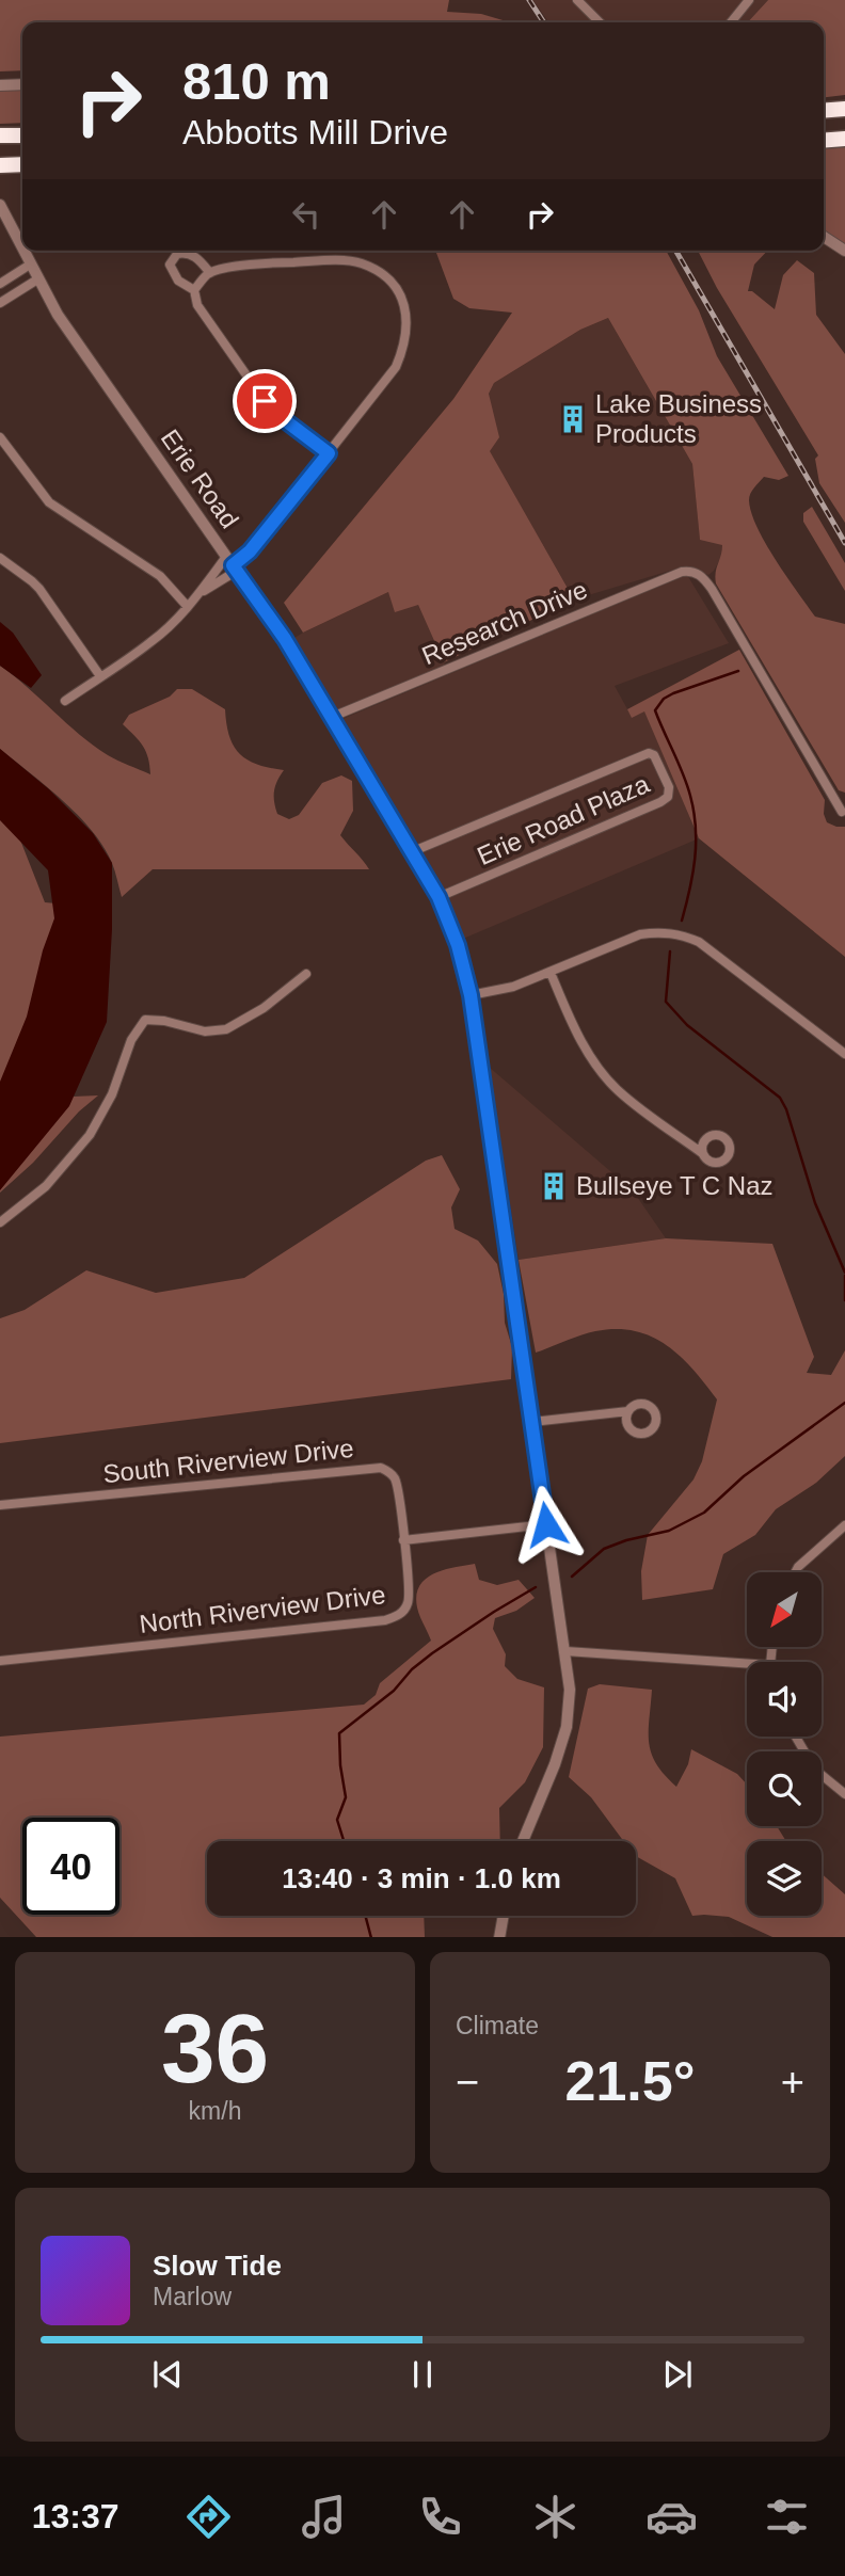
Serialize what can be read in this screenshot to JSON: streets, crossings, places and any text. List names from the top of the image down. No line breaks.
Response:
{"streets":{"street":["Erie Road","Research Drive","Erie Road Plaza","South Riverview Drive","North Riverview Drive"]},"crossings":[["Erie Road","Research Drive"],["Erie Road","Erie Road Plaza"],["South Riverview Drive","North Riverview Drive"]],"places":{"building":["Lake Business Products","Bullseye T C Naz"]},"north":"bottom left","page":{"turn":["810 m","Abbotts Mill Drive"],"limit":"40","trip":"13:40 · 3 min · 1.0 km","tile":[["36","km/h"],"Climate"],"heat":["−","21.5°","+"],"song":["Slow Tide","Marlow"],"tabs":"13:37"}}
